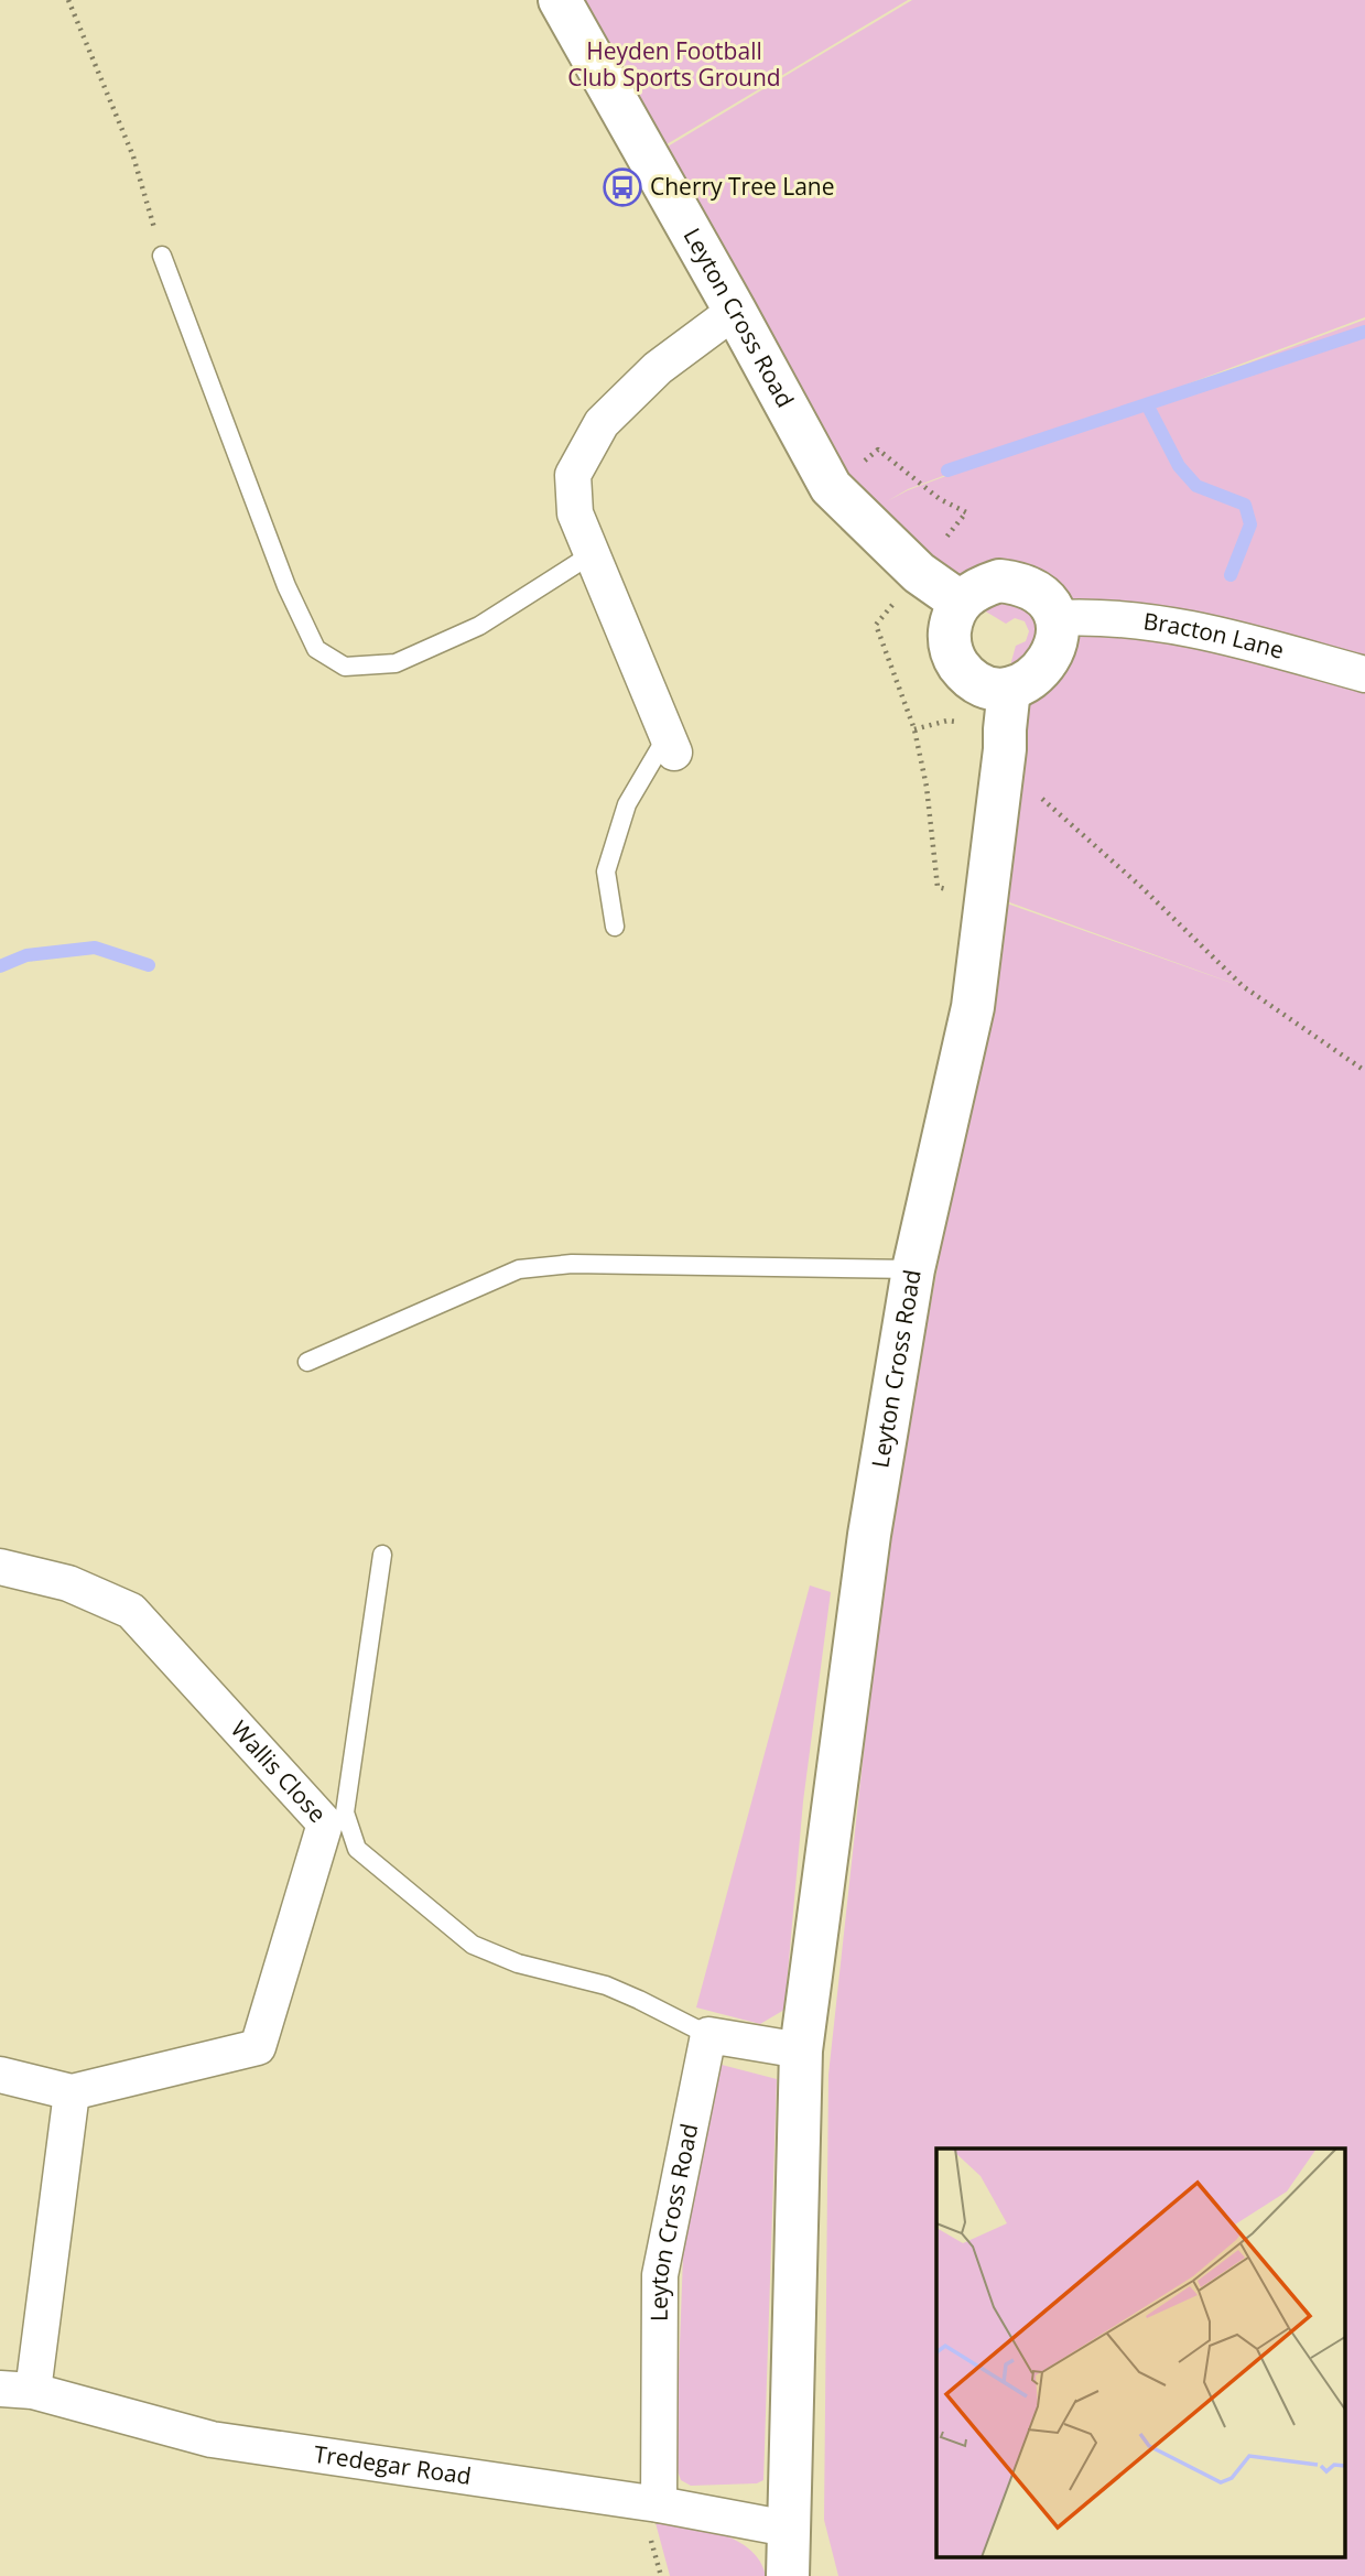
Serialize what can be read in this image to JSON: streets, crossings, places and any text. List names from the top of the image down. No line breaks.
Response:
{"streets":{"street":["Leyton Cross Road","Bracton Lane","Wallis Close","Tredegar Road"]},"crossings":[["Leyton Cross Road","Bracton Lane"],["Leyton Cross Road","Tredegar Road"]],"parks":["Heyden Football Club Sports Ground"],"places":{"bus stop":["Cherry Tree Lane"]}}
